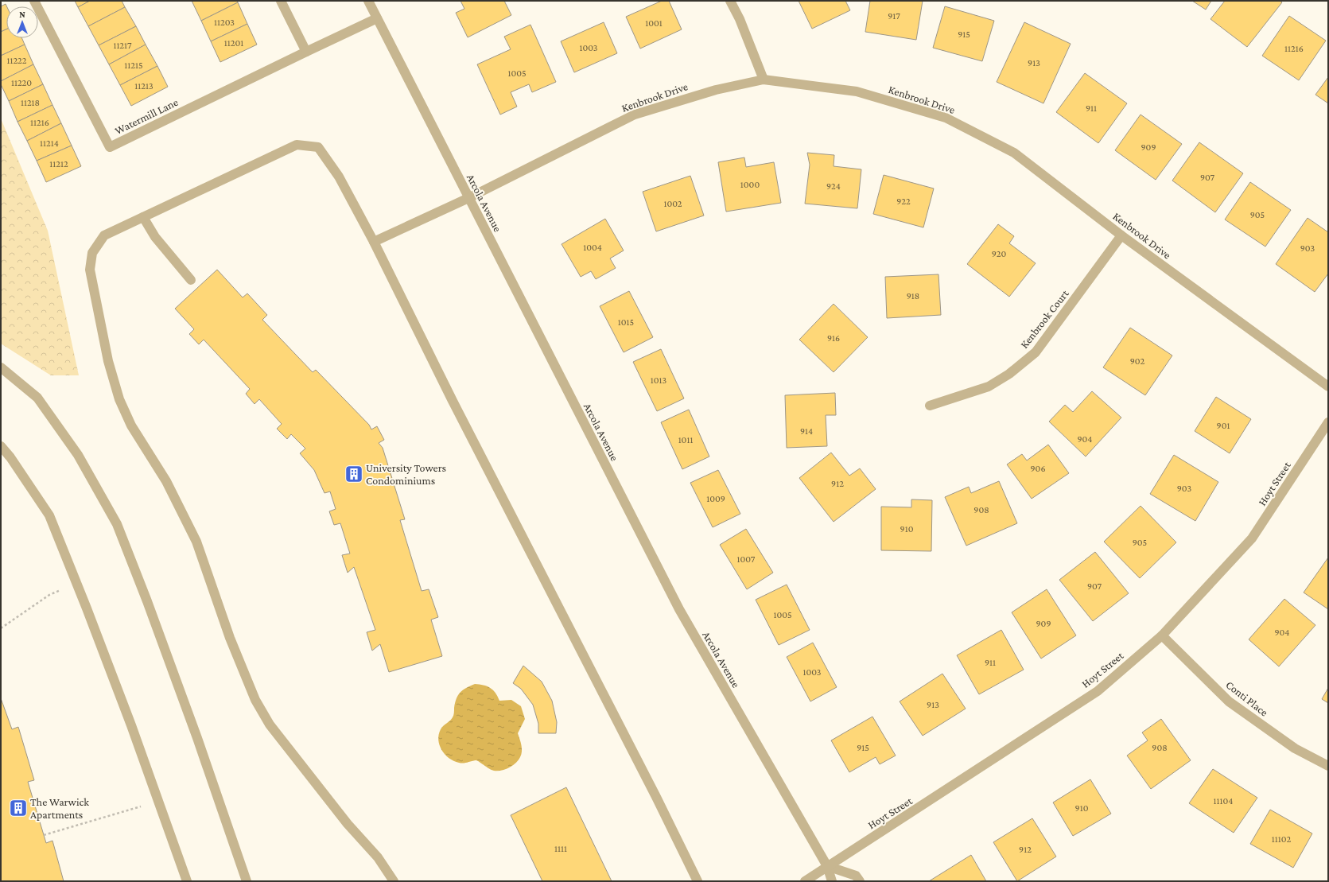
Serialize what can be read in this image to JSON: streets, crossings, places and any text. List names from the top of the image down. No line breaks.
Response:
{"streets":{"street":["Kenbrook Drive","Watermill Lane","Arcola Avenue","Kenbrook Court","Hoyt Street","Conti Place"]},"crossings":[["Kenbrook Drive","Arcola Avenue"],["Kenbrook Drive","Kenbrook Court"],["Watermill Lane","Arcola Avenue"],["Arcola Avenue","Hoyt Street"],["Hoyt Street","Conti Place"]],"places":{"building":["University Towers Condominiums","The Warwick Apartments"]},"house_numbers":["917","11203","1001","915","11201","11217","1003","11216","11222","913","11215","1005","11220","11213","11218","911","11216","11214","909","11212","907","1000","924","922","1002","905","1004","903","920","918","1015","916","902","1013","901","914","904","1011","906","912","903","1009","908","910","905","1007","907","1005","909","904","911","1003","913","915","908","11104","910","11102","1111","912"],"north":"top"}
